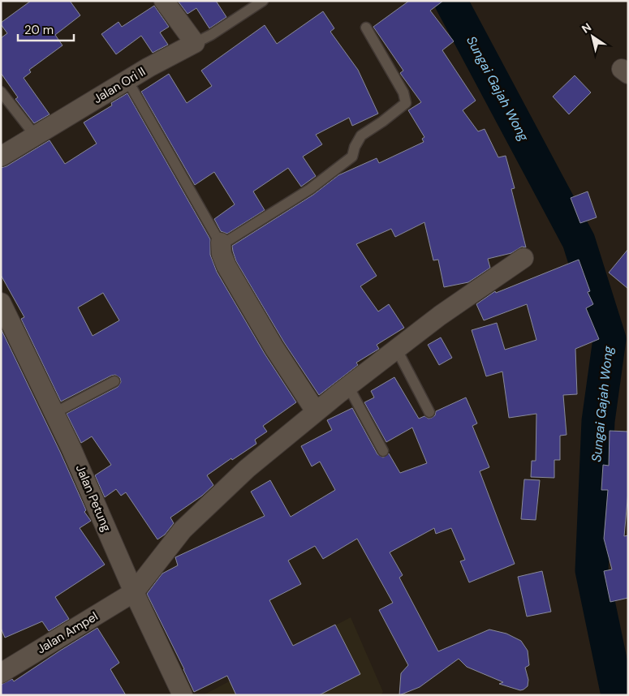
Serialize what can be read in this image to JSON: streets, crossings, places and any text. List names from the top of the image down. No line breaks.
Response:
{"streets":{"street":["Jalan Ori II","Jalan Petung","Jalan Ampel"]},"crossings":[["Jalan Petung","Jalan Ampel"]],"water":["Sungai Gajah Wong"],"scale_bar":"20 m","north":"top left"}
